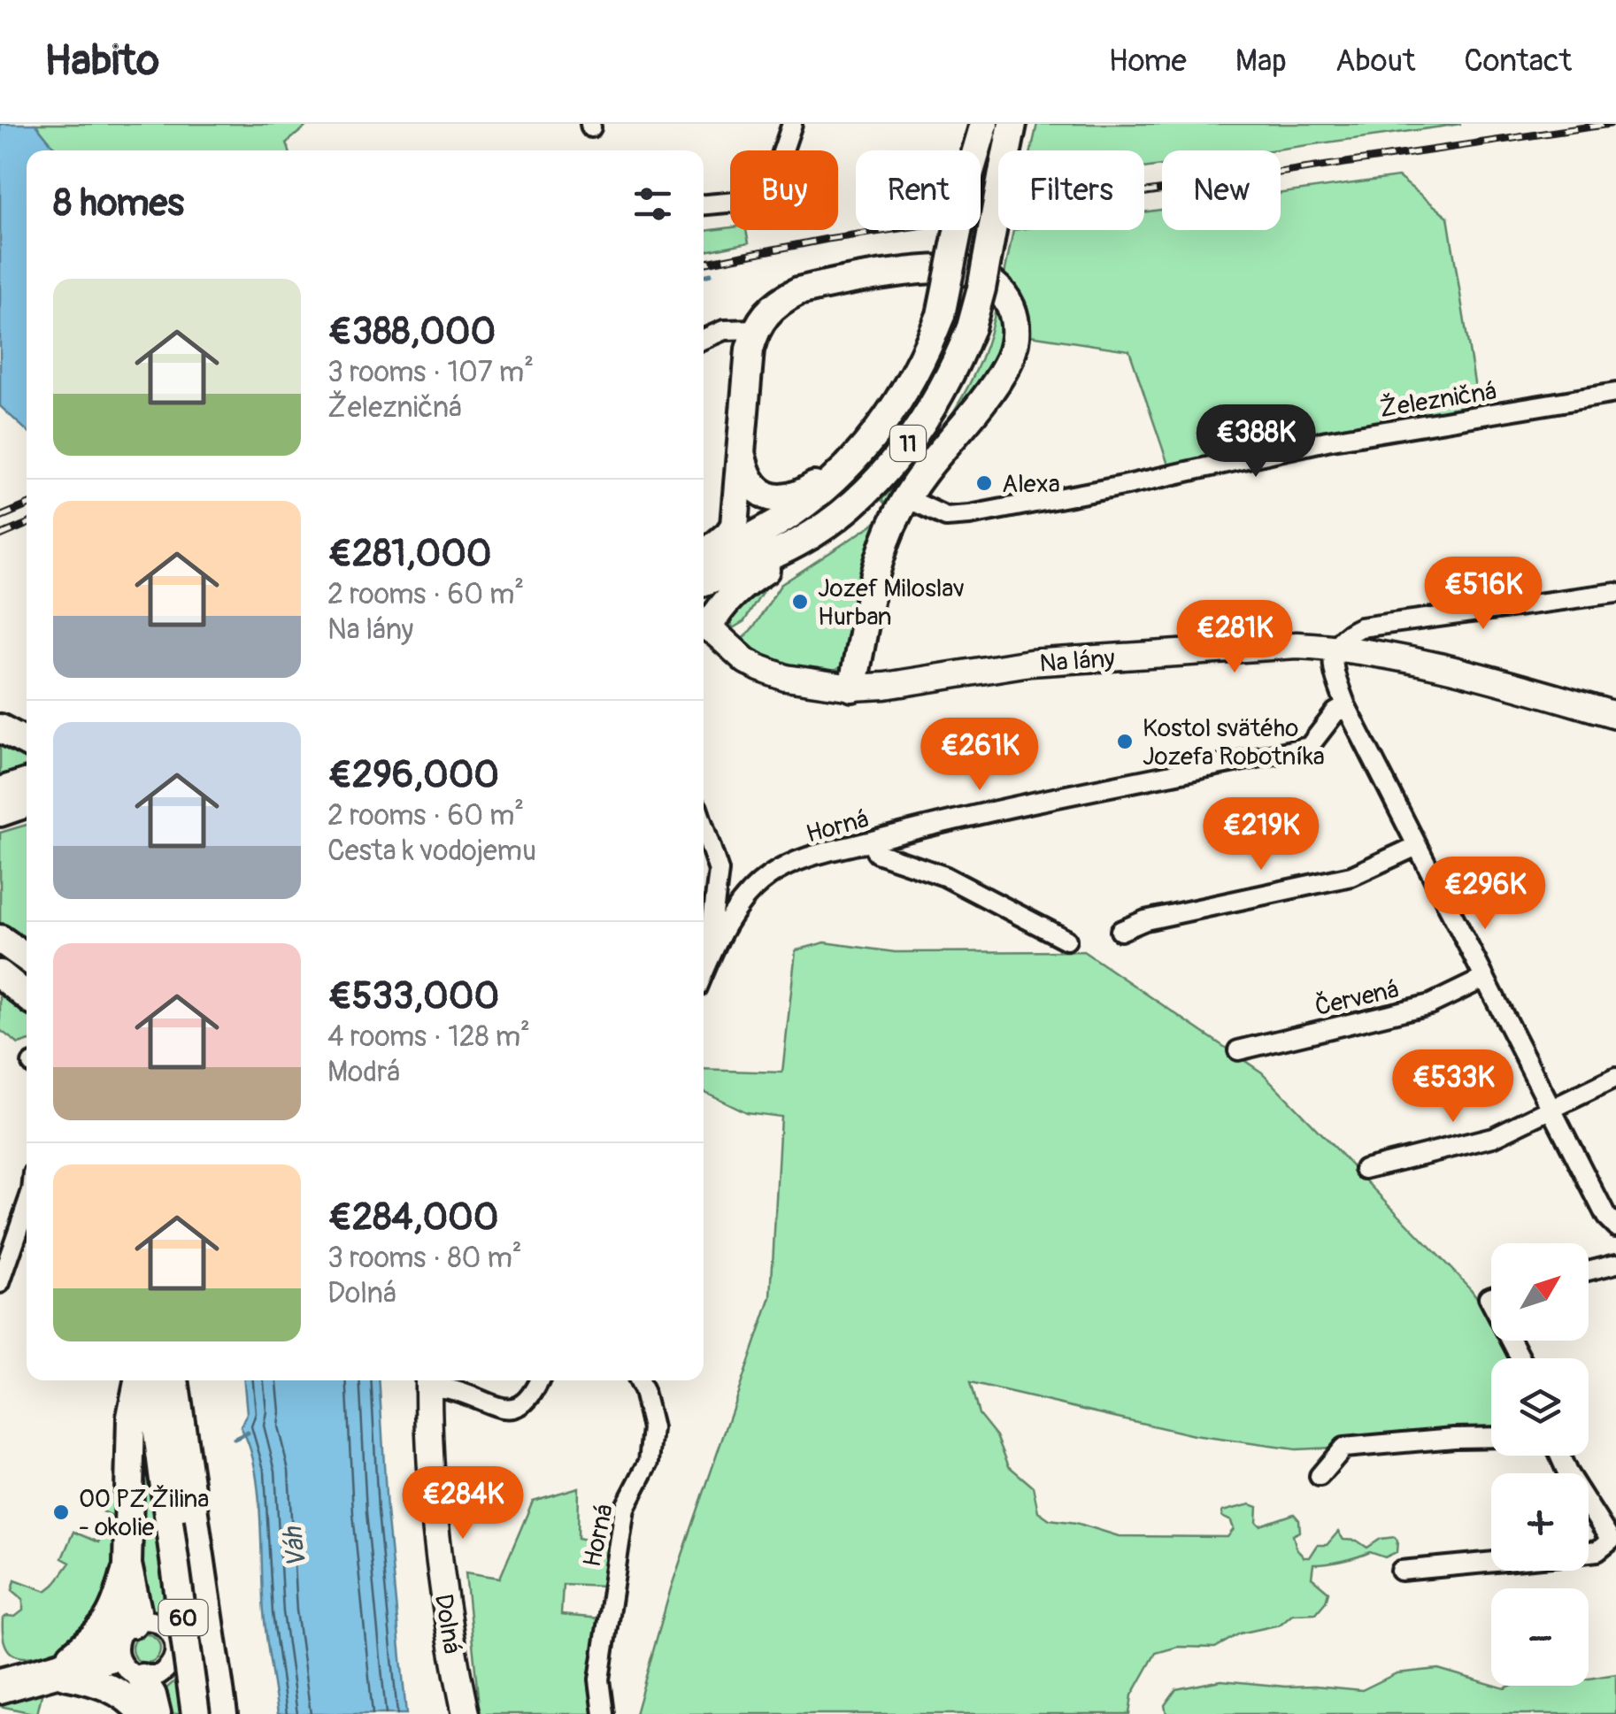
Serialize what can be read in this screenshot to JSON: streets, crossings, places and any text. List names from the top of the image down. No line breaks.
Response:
{"streets":{"main road":["11","60"],"street":["Železničná","Na lány","Horná","Červená","Dolná"]},"water":["Váh"],"places":["Alexa","Jozef Miloslav Hurban","Kostol svätého Jozefa Robotníka","OO PZ Žilina - okolie"],"north":"top right","page":{"header":"Habito","nav":["Home","Map","About","Contact"],"chip":["Buy","Rent","Filters","New"],"heading":"8 homes","list":[{"name":"€388,000","note":"3 rooms · 107 m² · Železničná"},{"name":"€281,000","note":"2 rooms · 60 m² · Na lány"},{"name":"€296,000","note":"2 rooms · 60 m² · Cesta k vodojemu"},{"name":"€533,000","note":"4 rooms · 128 m² · Modrá"},{"name":"€284,000","note":"3 rooms · 80 m² · Dolná"}],"price":["€388K","€516K","€281K","€261K","€219K","€296K","€533K","€284K"],"map_buttons":["+","−"]}}
